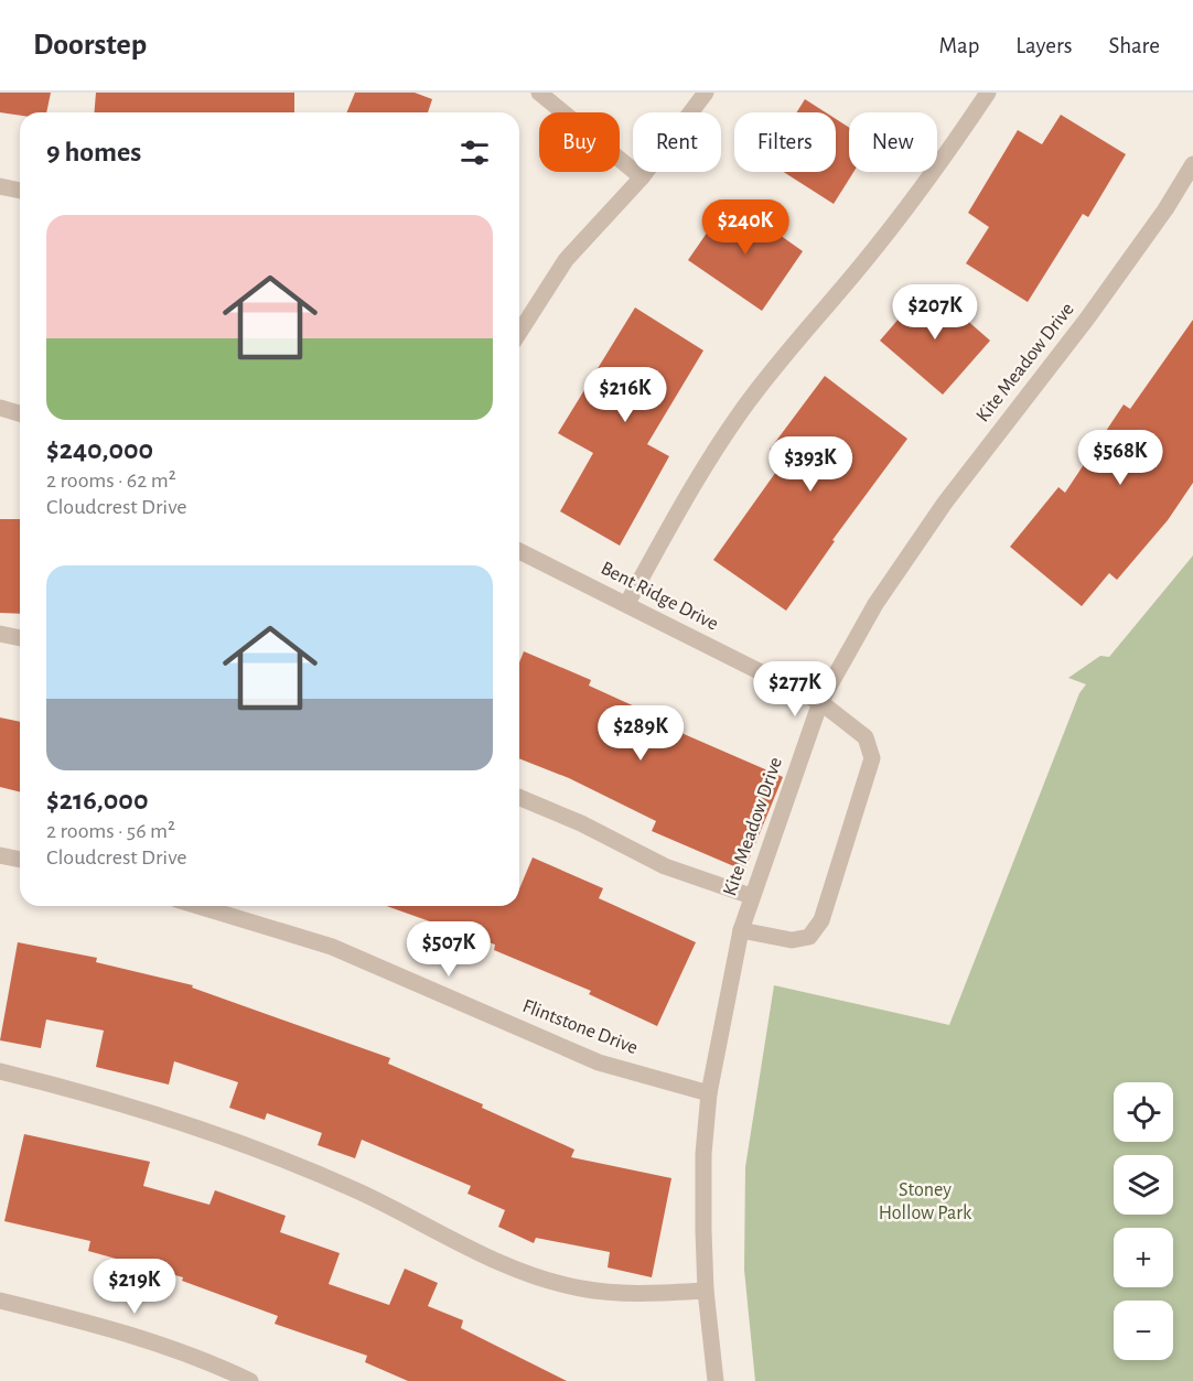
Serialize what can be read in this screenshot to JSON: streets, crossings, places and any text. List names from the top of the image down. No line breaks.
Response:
{"streets":{"street":["Kite Meadow Drive","Bent Ridge Drive","Flintstone Drive"]},"crossings":[["Kite Meadow Drive","Bent Ridge Drive"],["Kite Meadow Drive","Flintstone Drive"]],"parks":["Stoney Hollow Park"],"page":{"header":"Doorstep","nav":["Map","Layers","Share"],"chip":["Buy","Rent","Filters","New"],"heading":"9 homes","list":[{"name":"$240,000","note":"2 rooms · 62 m² · Cloudcrest Drive"},{"name":"$216,000","note":"2 rooms · 56 m² · Cloudcrest Drive"}],"price":["$240K","$207K","$216K","$568K","$393K","$277K","$289K","$507K","$219K"],"map_buttons":["+","−"]}}
